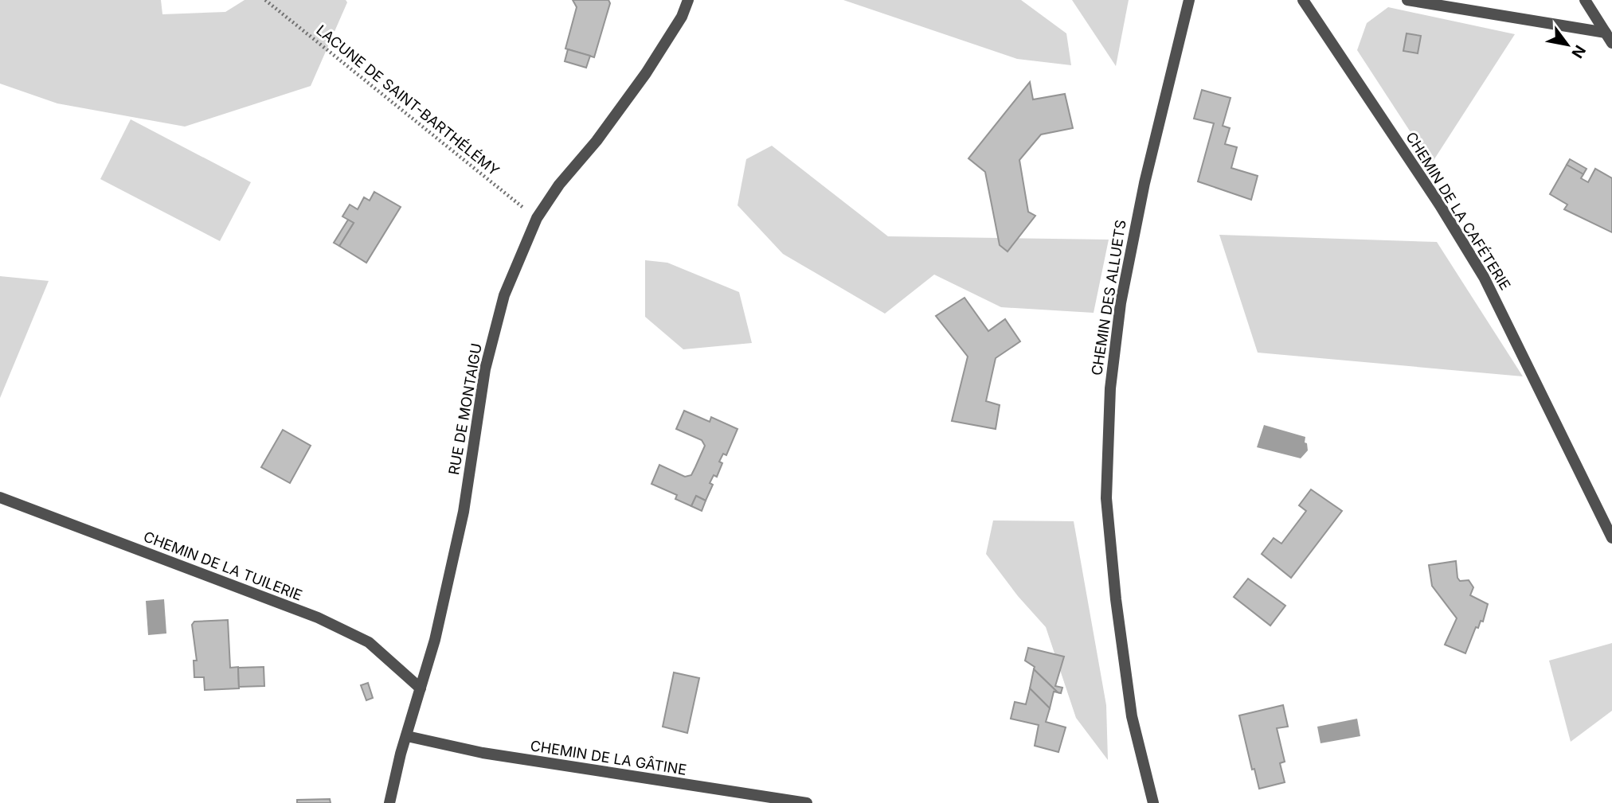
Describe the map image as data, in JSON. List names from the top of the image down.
{
  "streets": {
    "street": [
      "CHEMIN DE LA CAFÉTERIE",
      "CHEMIN DES ALLUETS",
      "RUE DE MONTAIGU",
      "CHEMIN DE LA TUILERIE",
      "CHEMIN DE LA GÂTINE"
    ],
    "path": ["LACUNE DE SAINT-BARTHÉLÉMY"]
  },
  "crossings": [
    ["LACUNE DE SAINT-BARTHÉLÉMY", "RUE DE MONTAIGU"],
    ["RUE DE MONTAIGU", "CHEMIN DE LA TUILERIE"],
    ["RUE DE MONTAIGU", "CHEMIN DE LA GÂTINE"]
  ],
  "north": "bottom right"
}
